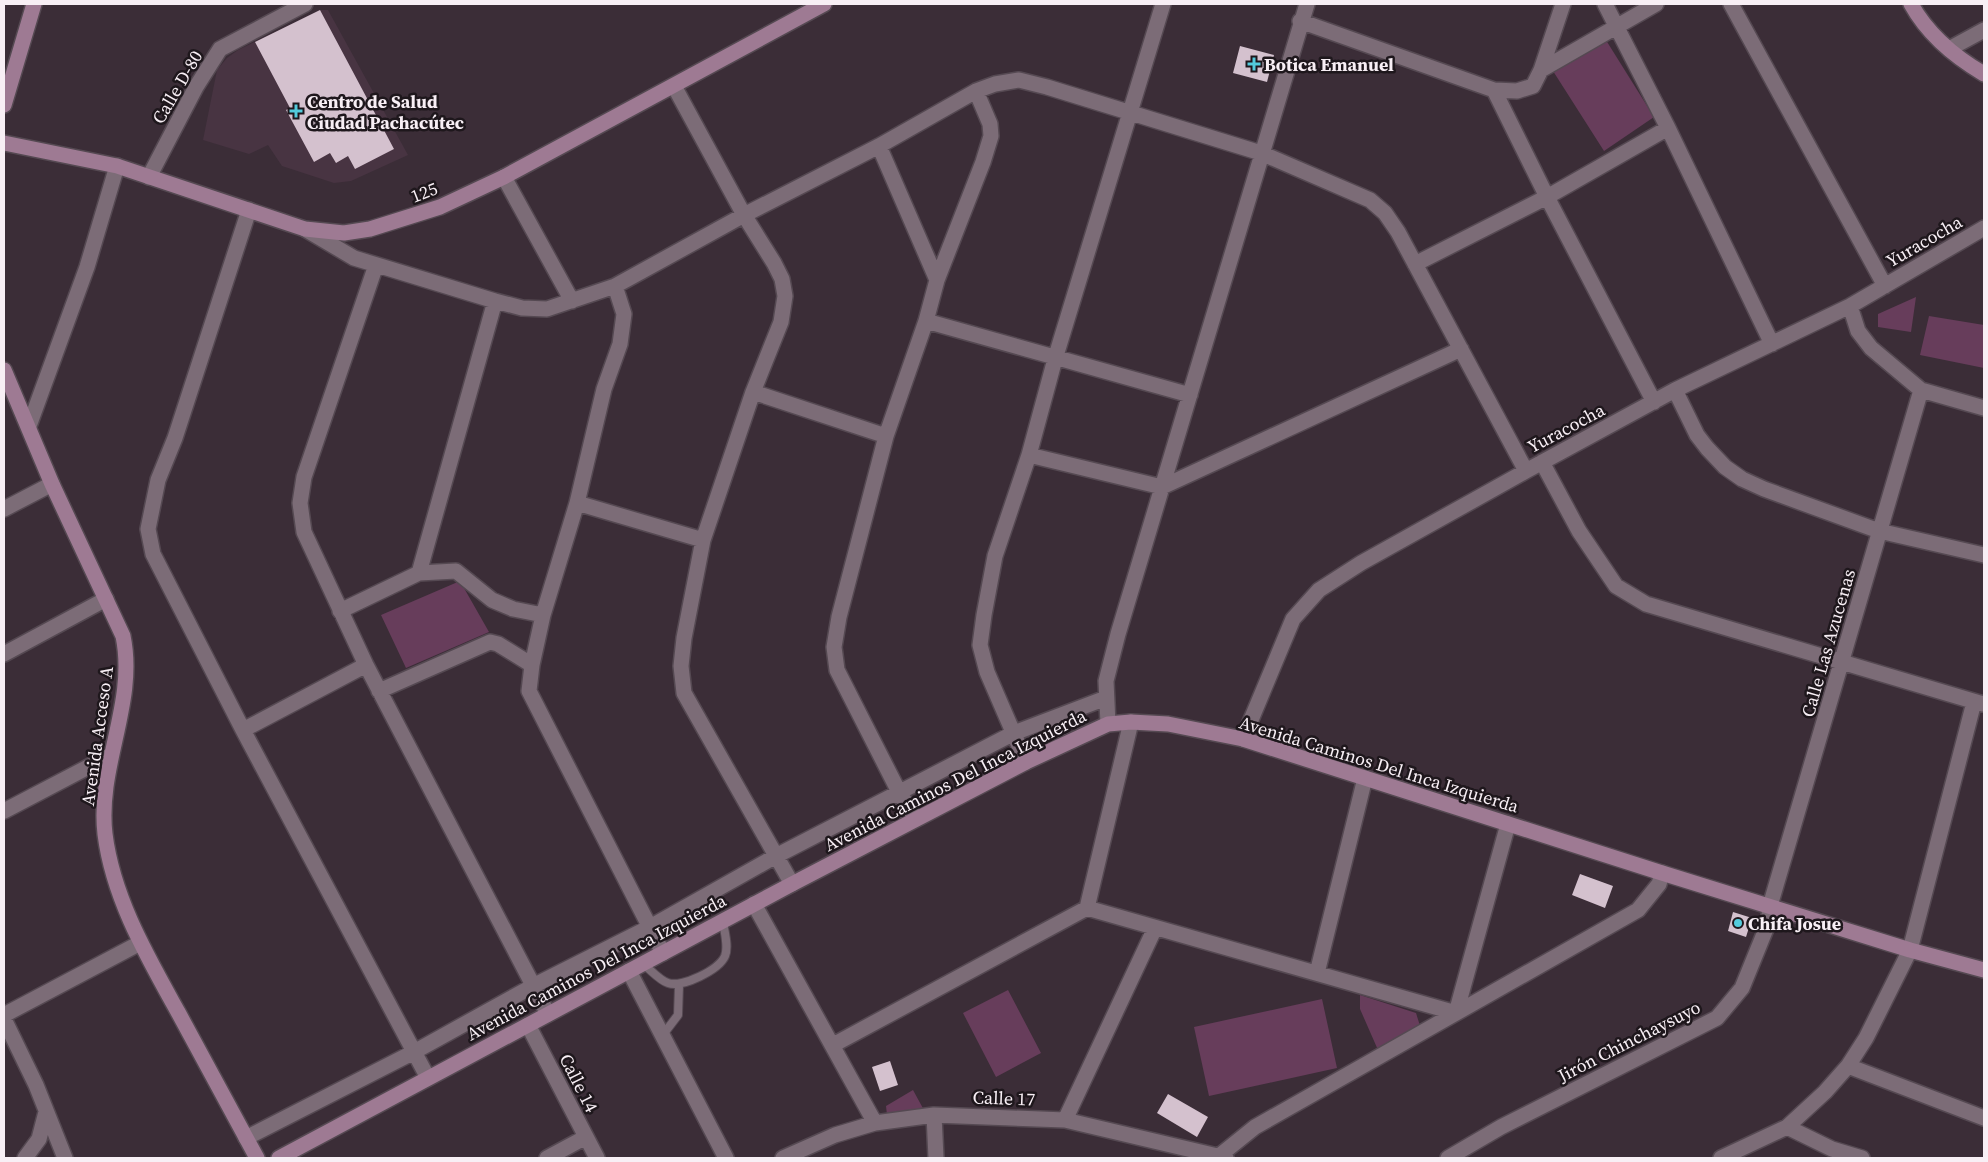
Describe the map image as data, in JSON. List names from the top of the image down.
{
  "streets": {
    "main road": ["125", "Avenida Acceso A", "Avenida Caminos Del Inca Izquierda"],
    "street": [
      "Calle D-80",
      "Yuracocha",
      "Calle Las Azucenas",
      "Jirón Chinchaysuyo",
      "Calle 14",
      "Calle 17"
    ]
  },
  "crossings": [
    ["Calle D-80", "125"],
    ["Yuracocha", "Avenida Caminos Del Inca Izquierda"],
    ["Calle Las Azucenas", "Avenida Caminos Del Inca Izquierda"],
    ["Calle Las Azucenas", "Jirón Chinchaysuyo"],
    ["Avenida Caminos Del Inca Izquierda", "Jirón Chinchaysuyo"],
    ["Avenida Caminos Del Inca Izquierda", "Calle 14"]
  ],
  "places": {
    "health": ["Botica Emanuel", "Centro de Salud Ciudad Pachacútec"],
    "other": ["Chifa Josue"]
  }
}
